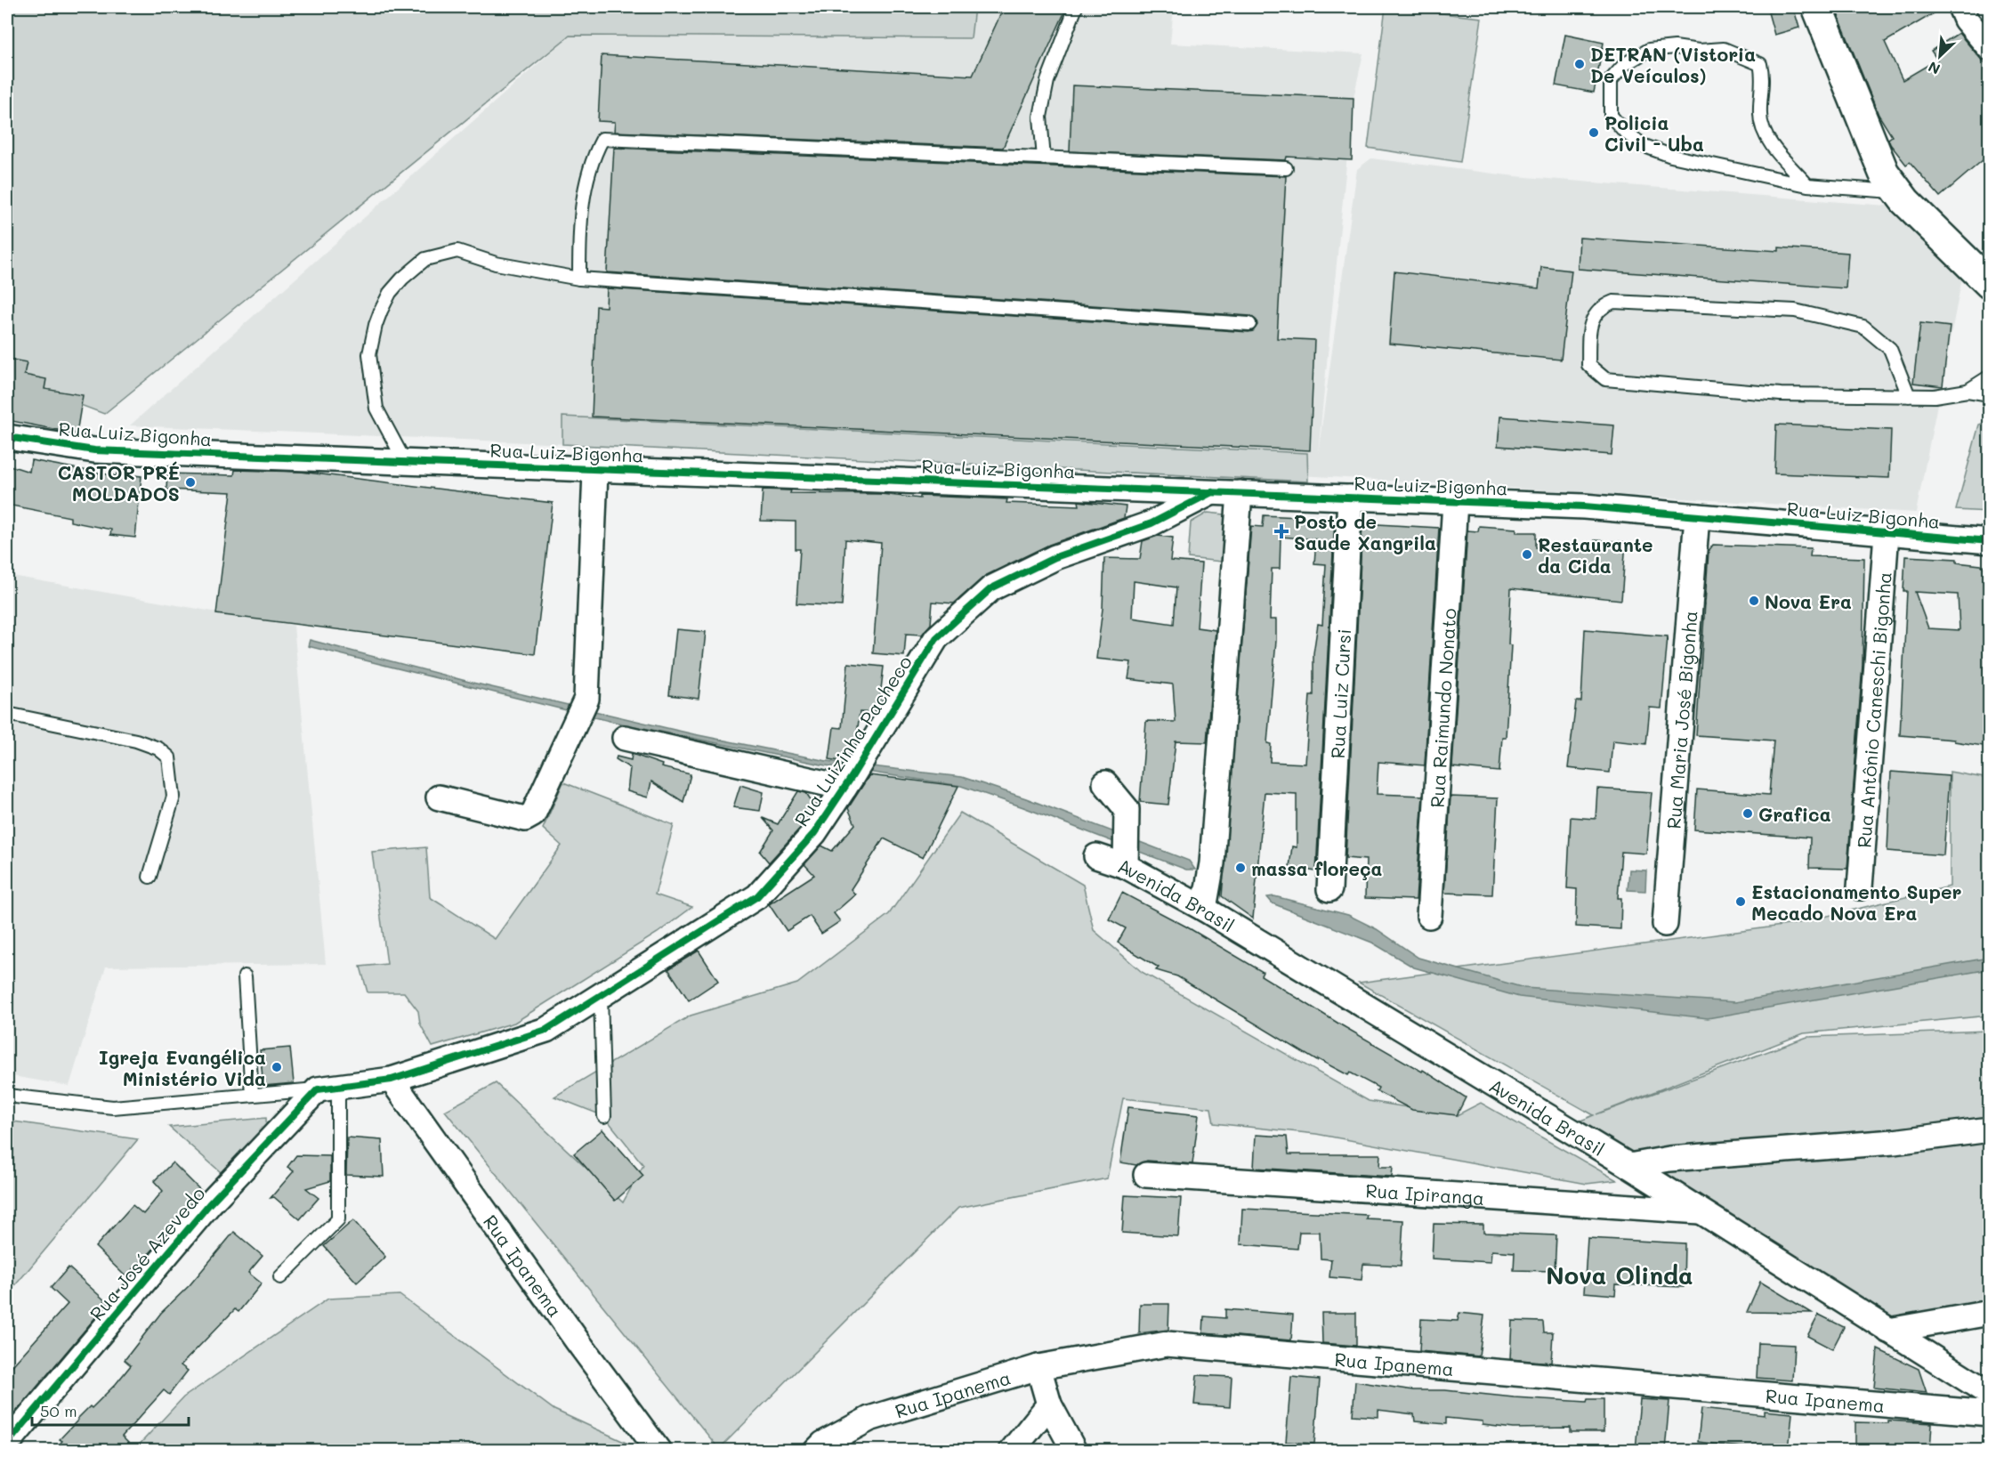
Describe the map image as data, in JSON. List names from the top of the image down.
{
  "streets": {
    "street": [
      "Rua Luiz Bigonha",
      "Rua Luiz Cursi",
      "Rua Raimundo Nonato",
      "Rua Antônio Caneschi Bigonha",
      "Rua Maria José Bigonha",
      "Rua Luizinha Pacheco",
      "Avenida Brasil",
      "Rua Ipiranga",
      "Rua José Azevedo",
      "Rua Ipanema"
    ]
  },
  "crossings": [
    ["Rua Luiz Bigonha", "Rua Luiz Cursi"],
    ["Rua Luiz Bigonha", "Rua Raimundo Nonato"],
    ["Rua Luiz Bigonha", "Rua Antônio Caneschi Bigonha"],
    ["Rua Luiz Bigonha", "Rua Maria José Bigonha"],
    ["Rua Luiz Bigonha", "Rua Luizinha Pacheco"],
    ["Rua Luizinha Pacheco", "Rua José Azevedo"],
    ["Rua Luizinha Pacheco", "Rua Ipanema"],
    ["Avenida Brasil", "Rua Ipiranga"]
  ],
  "districts": ["Nova Olinda"],
  "places": {
    "other": [
      "DETRAN (Vistoria De Veículos)",
      "Policia Civil - Uba",
      "CASTOR PRÉ MOLDADOS",
      "Restaurante da Cida",
      "Nova Era",
      "Grafica",
      "massa floreça",
      "Estacionamento Super Mecado Nova Era",
      "Igreja Evangélica Ministério Vida"
    ],
    "health": ["Posto de Saude Xangrila"]
  },
  "scale_bar": "50 m",
  "north": "bottom left"
}
